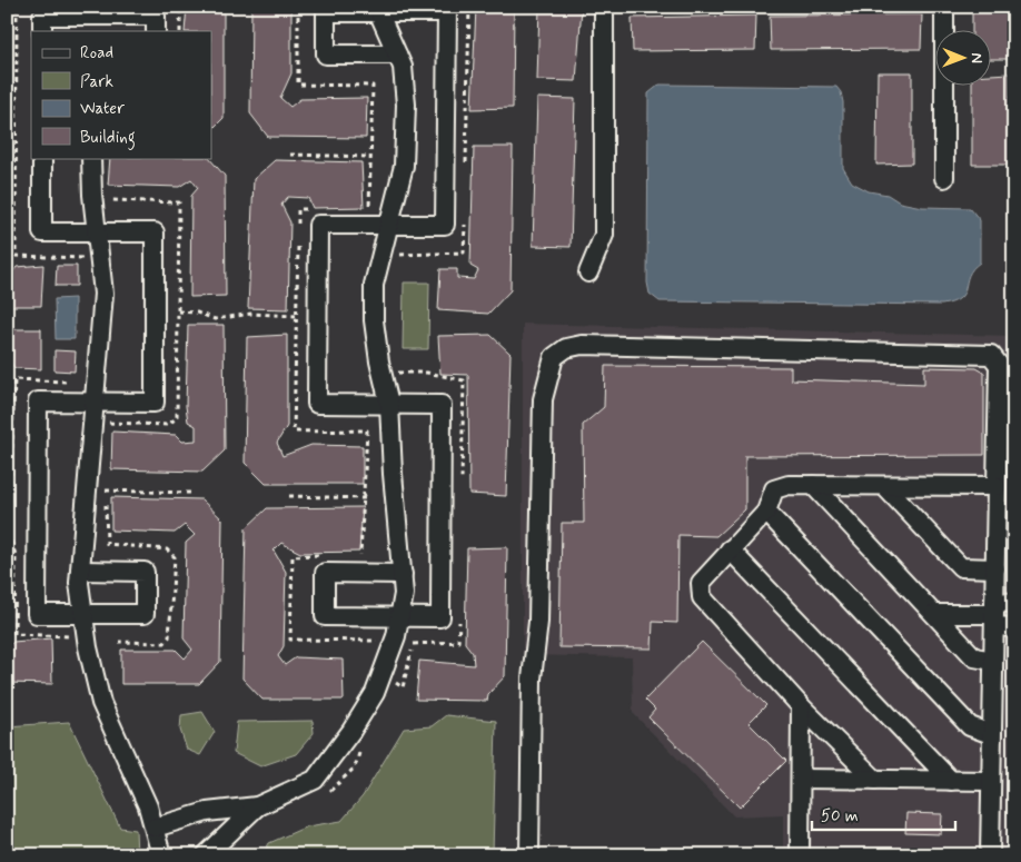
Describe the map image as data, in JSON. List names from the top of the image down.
{
  "legend": [
    "Road",
    "Park",
    "Water",
    "Building"
  ],
  "scale_bar": "50 m",
  "north": "right"
}
